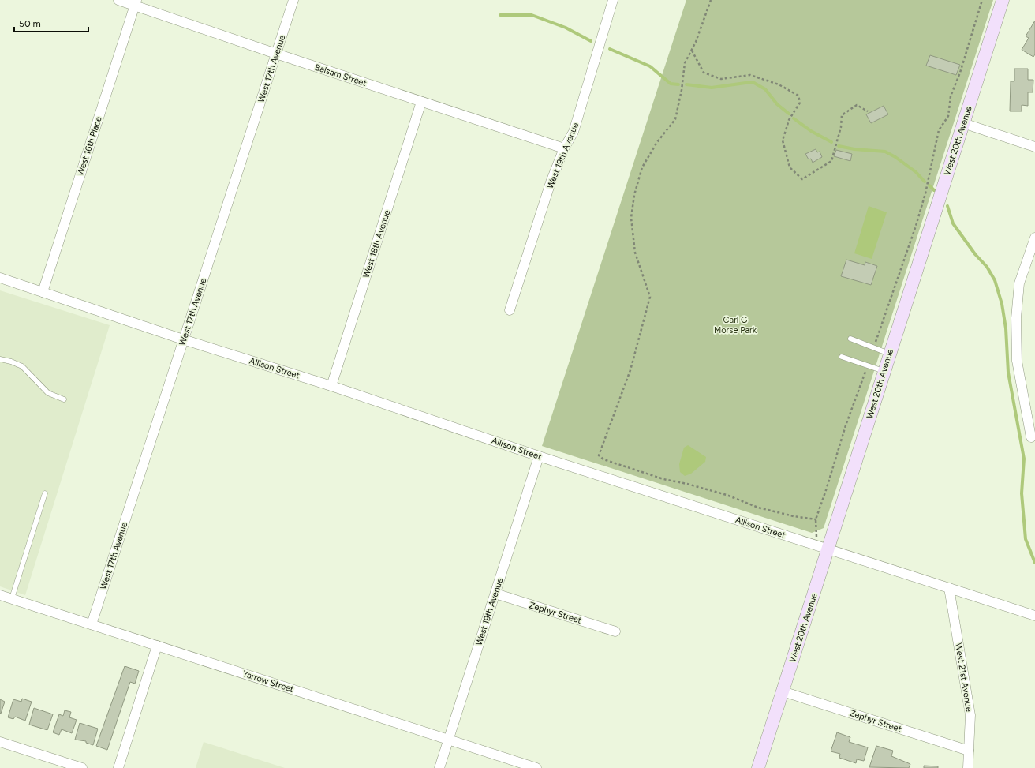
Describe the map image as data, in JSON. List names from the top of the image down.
{
  "streets": {
    "street": [
      "West 17th Avenue",
      "Balsam Street",
      "West 20th Avenue",
      "West 16th Place",
      "West 19th Avenue",
      "West 18th Avenue",
      "Allison Street",
      "Zephyr Street",
      "West 21st Avenue",
      "Yarrow Street"
    ]
  },
  "crossings": [
    ["West 17th Avenue", "Balsam Street"],
    ["West 17th Avenue", "Allison Street"],
    ["West 17th Avenue", "Yarrow Street"],
    ["Balsam Street", "West 16th Place"],
    ["Balsam Street", "West 19th Avenue"],
    ["Balsam Street", "West 18th Avenue"],
    ["West 20th Avenue", "Allison Street"],
    ["West 20th Avenue", "Zephyr Street"],
    ["West 16th Place", "Allison Street"],
    ["West 19th Avenue", "Allison Street"],
    ["West 19th Avenue", "Zephyr Street"],
    ["West 19th Avenue", "Yarrow Street"],
    ["West 18th Avenue", "Allison Street"],
    ["Allison Street", "West 21st Avenue"],
    ["Zephyr Street", "West 21st Avenue"]
  ],
  "parks": ["Carl G Morse Park"],
  "scale_bar": "50 m"
}
